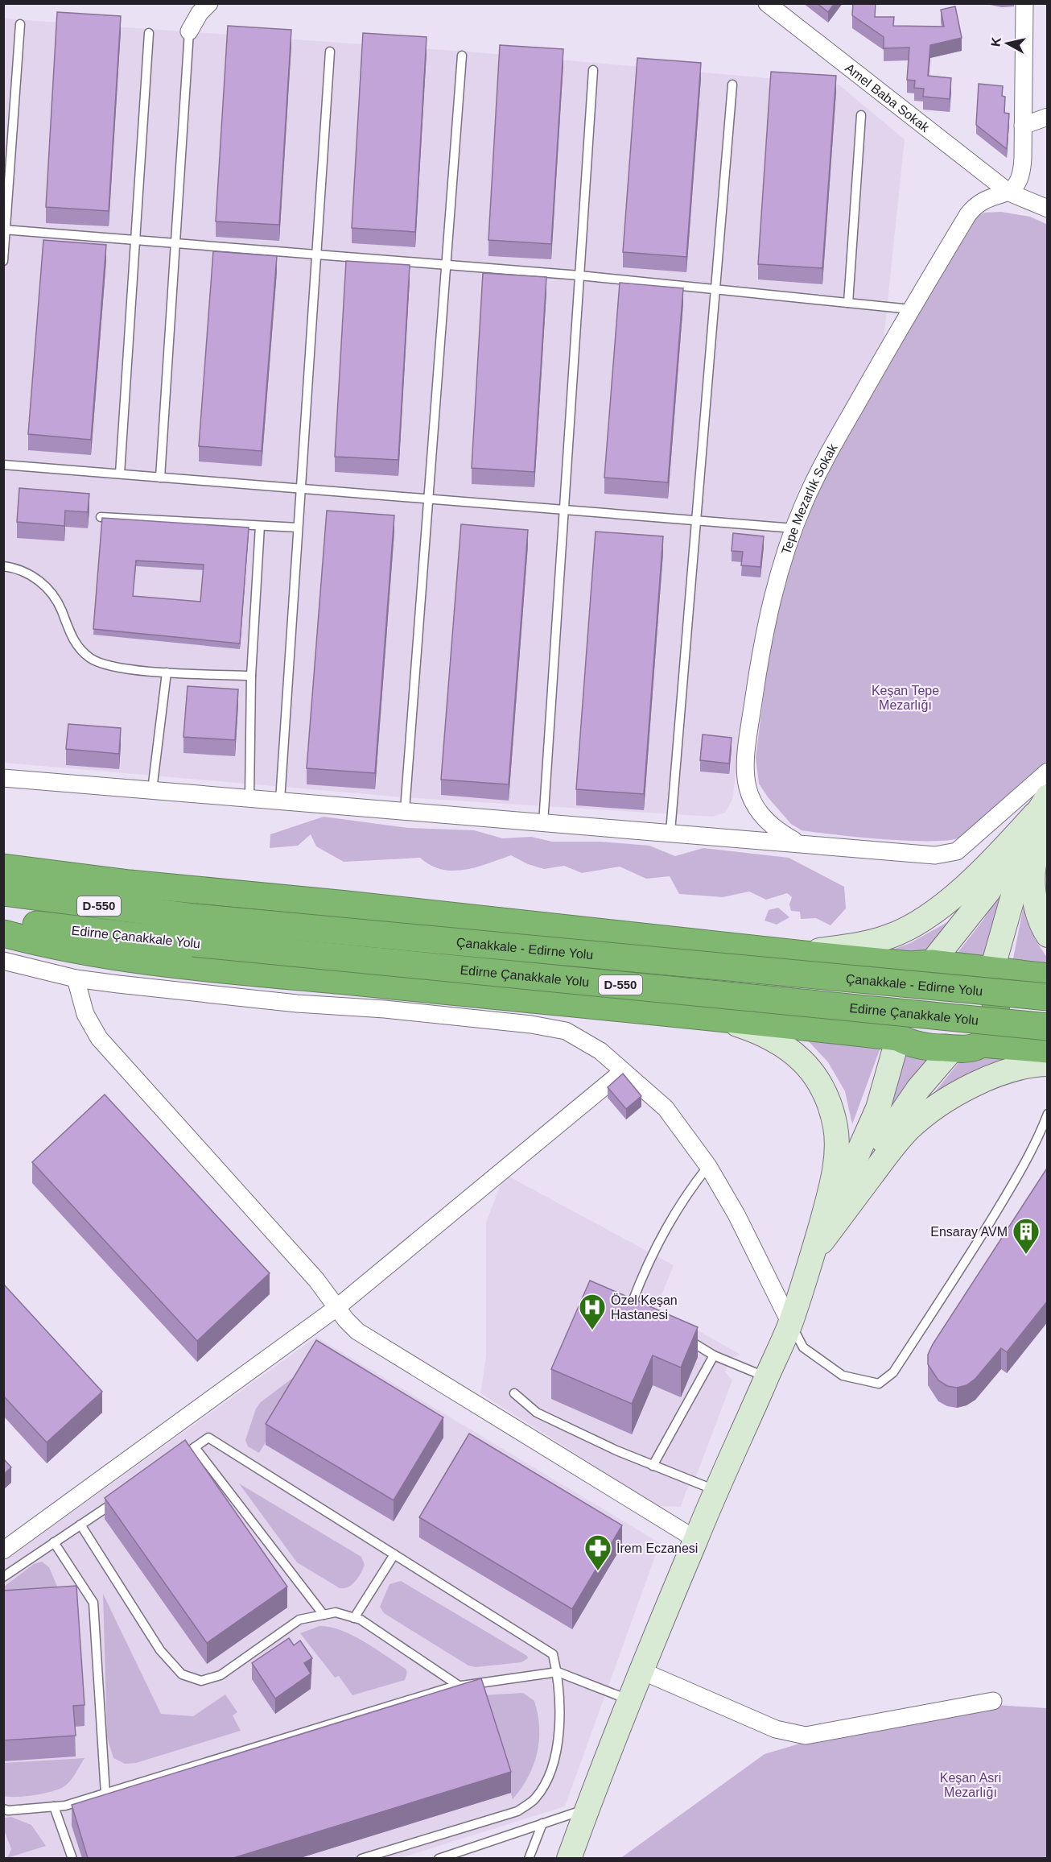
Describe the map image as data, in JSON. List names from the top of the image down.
{
  "streets": {
    "highway": ["D-550", "Edirne Çanakkale Yolu", "Çanakkale - Edirne Yolu"],
    "street": ["Amel Baba Sokak", "Tepe Mezarlık Sokak"]
  },
  "crossings": [
    ["Amel Baba Sokak", "Tepe Mezarlık Sokak"]
  ],
  "parks": ["Keşan Tepe Mezarlığı", "Keşan Asri Mezarlığı"],
  "places": {
    "building": ["Ensaray AVM"],
    "hospital": ["Özel Keşan Hastanesi"],
    "pharmacy": ["İrem Eczanesi"]
  },
  "north": "left"
}
